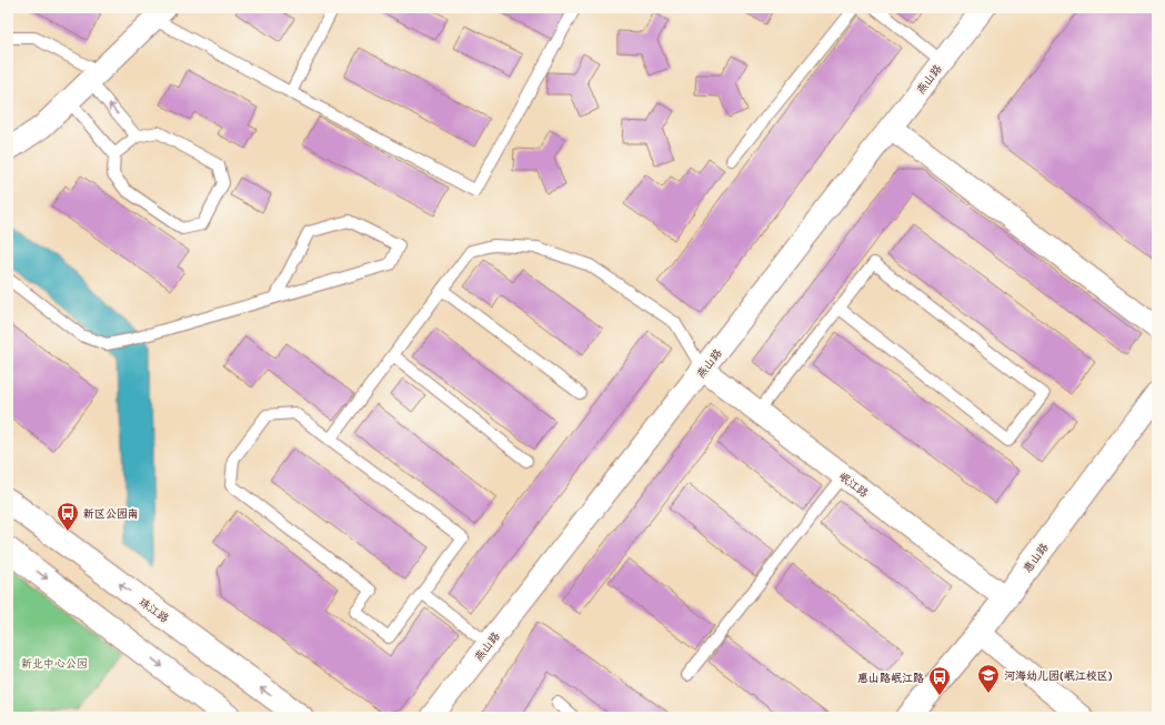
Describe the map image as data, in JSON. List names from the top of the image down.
{
  "streets": {
    "street": [
      "燕山路",
      "岷江路",
      "惠山路",
      "珠江路"
    ]
  },
  "crossings": [
    ["燕山路", "岷江路"],
    ["岷江路", "惠山路"]
  ],
  "parks": ["新北中心公园"],
  "places": {
    "bus stop": ["新区公园南", "惠山路岷江路"],
    "school or university": ["河海幼儿园(岷江校区)"]
  }
}
